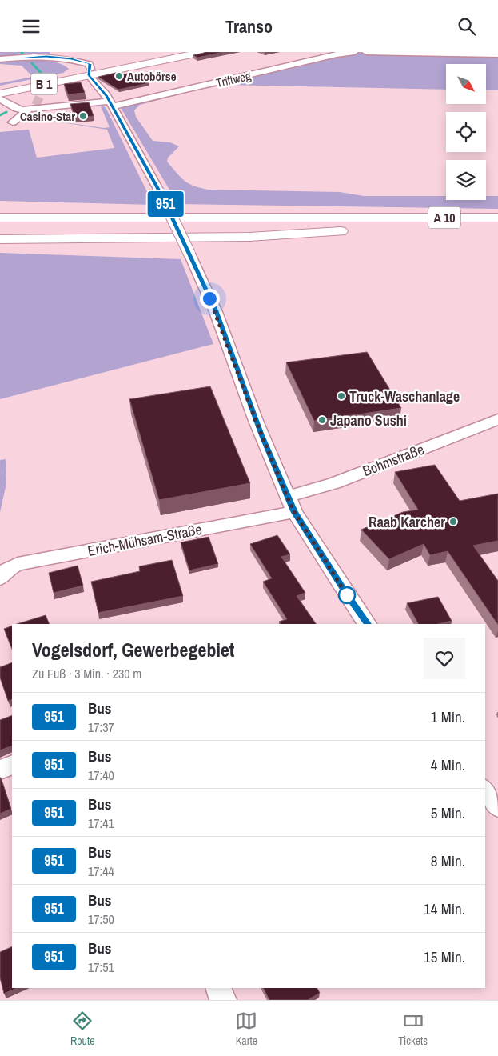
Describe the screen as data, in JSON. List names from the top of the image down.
{
  "streets": {
    "main road": ["B 1", "A 10"],
    "street": ["Triftweg", "Bohmstraße", "Erich-Mühsam-Straße"]
  },
  "crossings": [
    ["Triftweg", "B 1"],
    ["Bohmstraße", "Erich-Mühsam-Straße"]
  ],
  "places": [
    "Autobörse",
    "Casino-Star",
    "Truck-Waschanlage",
    "Japano Sushi",
    "Raab Karcher"
  ],
  "lines": ["bus line 951"],
  "north": "bottom right",
  "page": {
    "header": "Transo",
    "on_map": "951",
    "heading": ["Vogelsdorf, Gewerbegebiet", "Zu Fuß · 3 Min. · 230 m"],
    "list": [
      {
        "mark": "951",
        "name": "Bus",
        "note": "17:37",
        "value": "1 Min."
      },
      {
        "mark": "951",
        "name": "Bus",
        "note": "17:40",
        "value": "4 Min."
      },
      {
        "mark": "951",
        "name": "Bus",
        "note": "17:41",
        "value": "5 Min."
      },
      {
        "mark": "951",
        "name": "Bus",
        "note": "17:44",
        "value": "8 Min."
      },
      {
        "mark": "951",
        "name": "Bus",
        "note": "17:50",
        "value": "14 Min."
      },
      {
        "mark": "951",
        "name": "Bus",
        "note": "17:51",
        "value": "15 Min."
      }
    ],
    "tabs": ["Route", "Karte", "Tickets"]
  }
}
